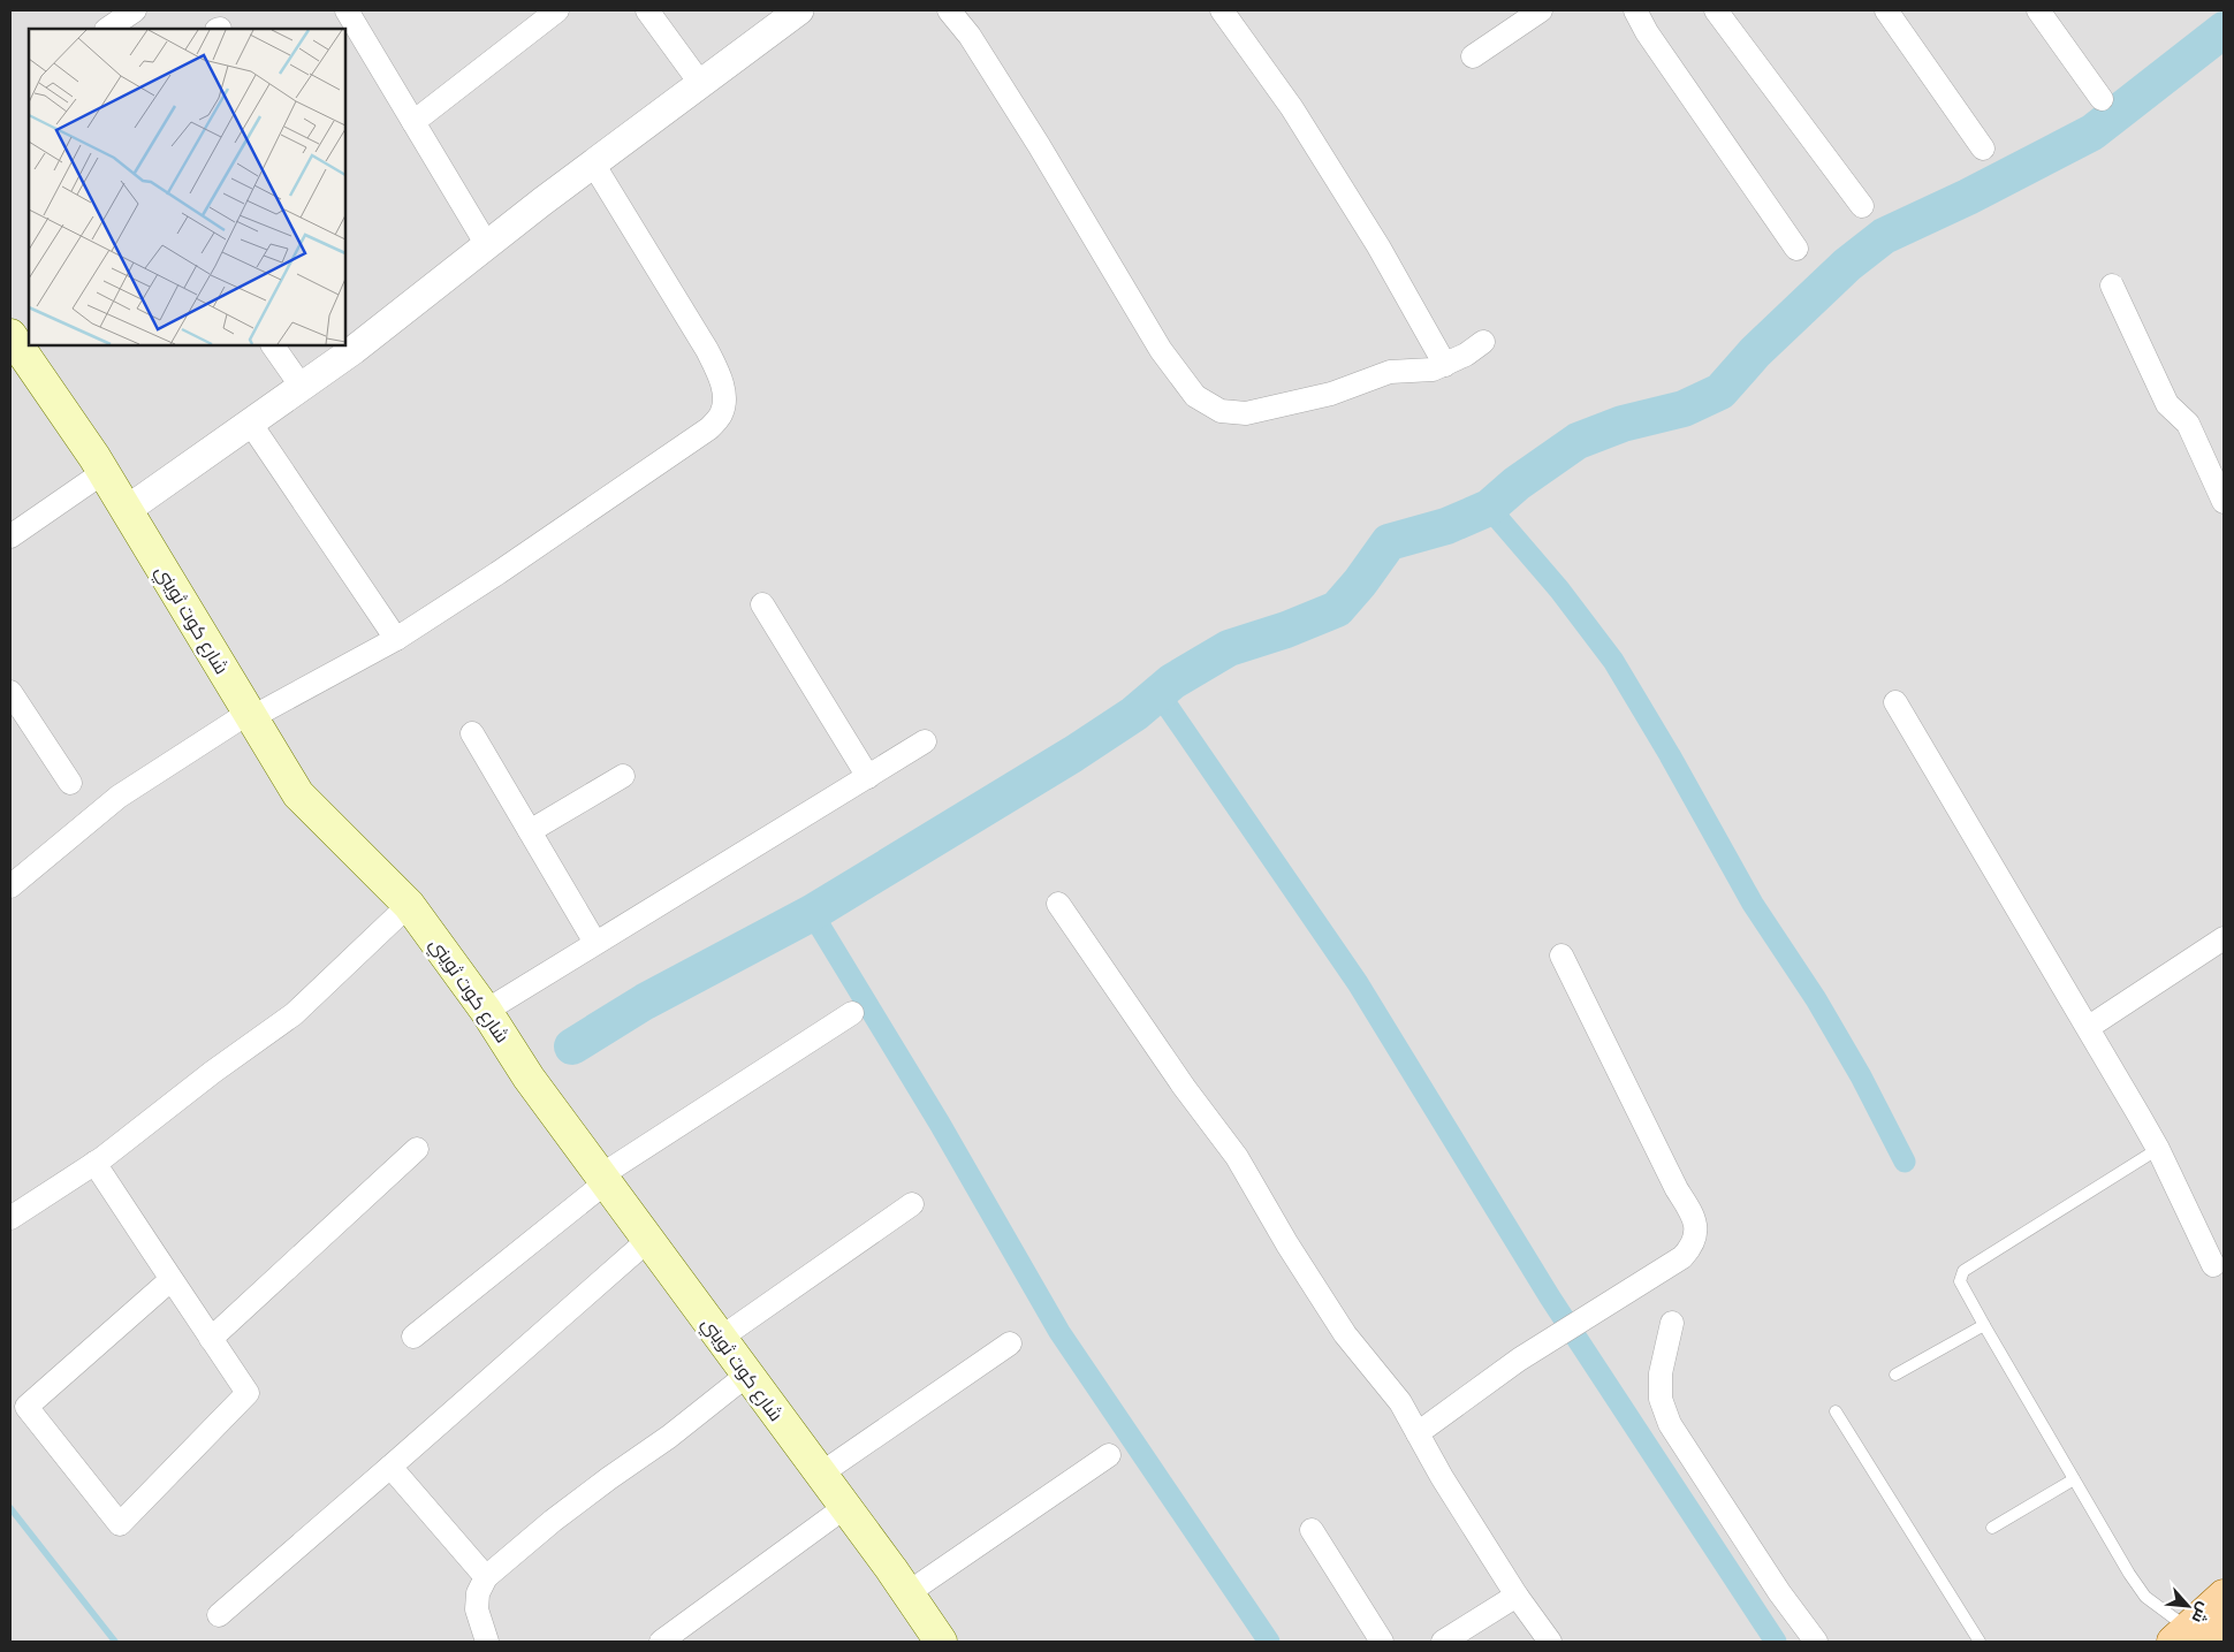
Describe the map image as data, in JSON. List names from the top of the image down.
{
  "streets": {
    "main road": ["شارع كوت ثويني"]
  },
  "north": "bottom right"
}
